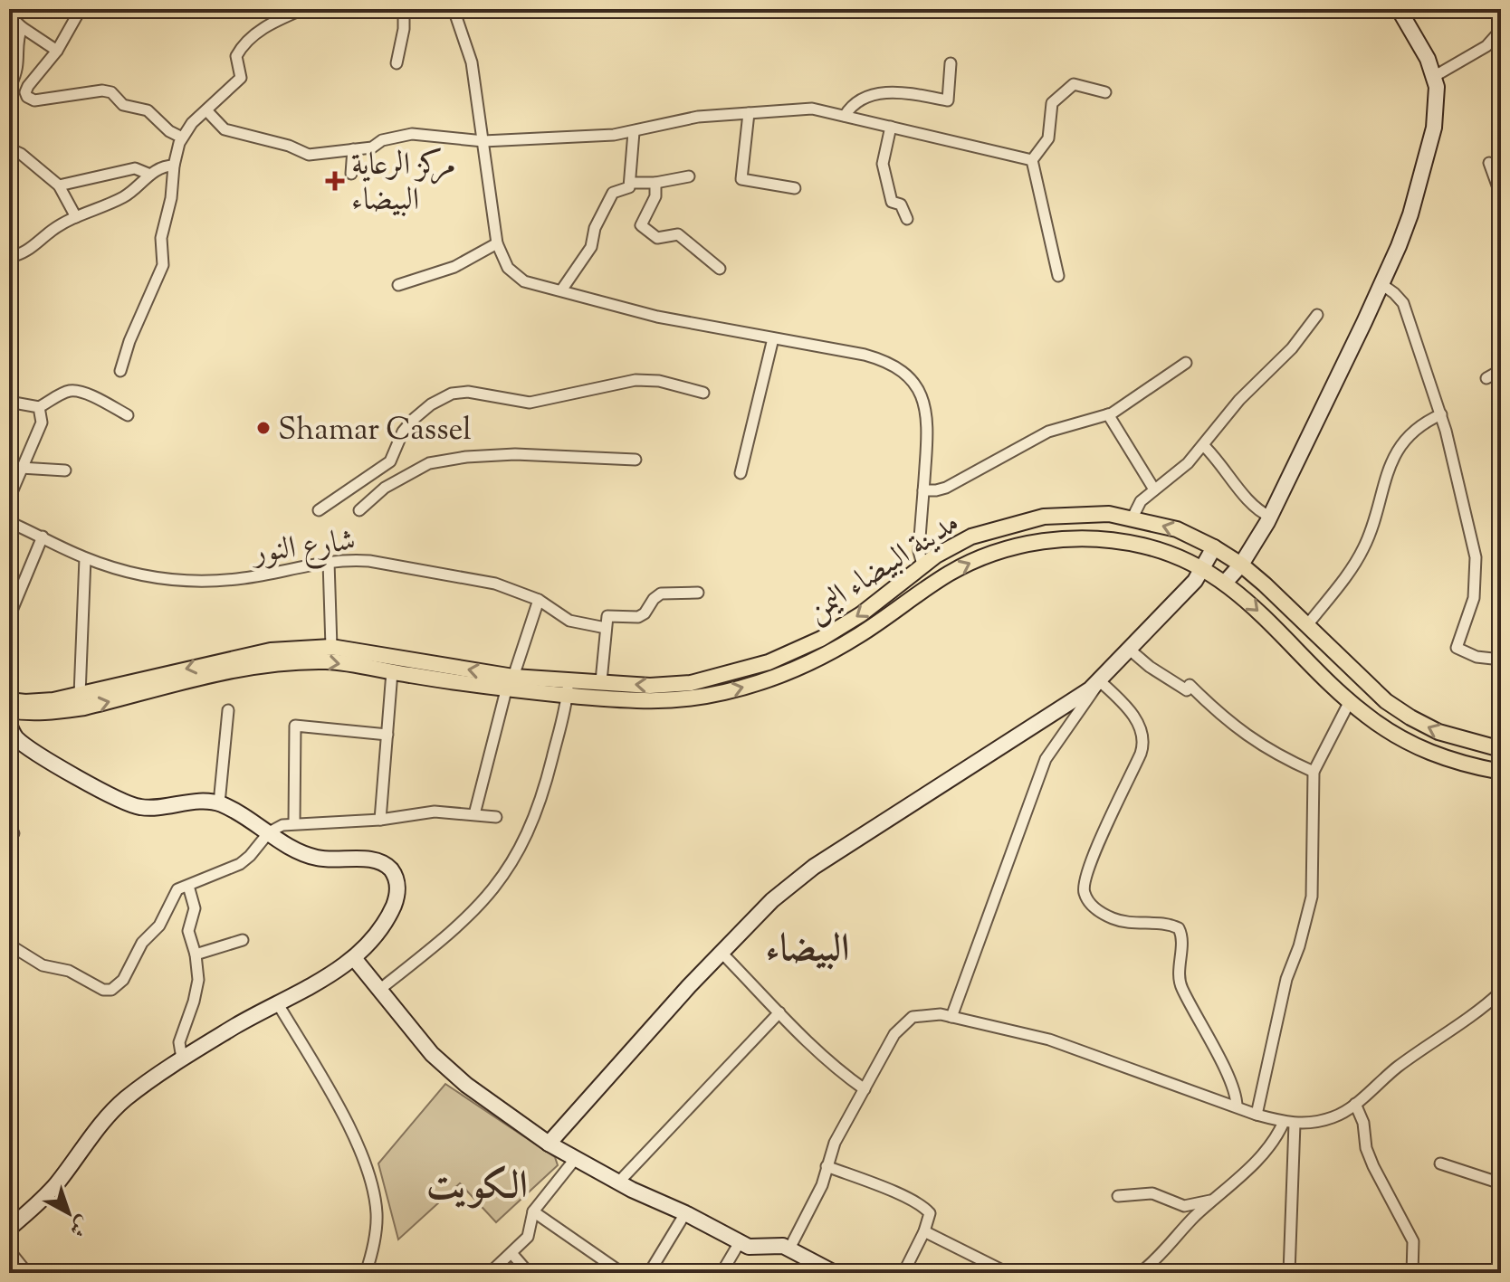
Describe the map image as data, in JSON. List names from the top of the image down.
{
  "streets": {
    "main road": ["مدينة البيضاء اليمن"],
    "street": ["شارع النور"]
  },
  "districts": ["البيضاء", "الكويت"],
  "places": {
    "health": ["مركز الرعاية البيضاء"],
    "other": ["Shamar Cassel"]
  },
  "north": "bottom right"
}
